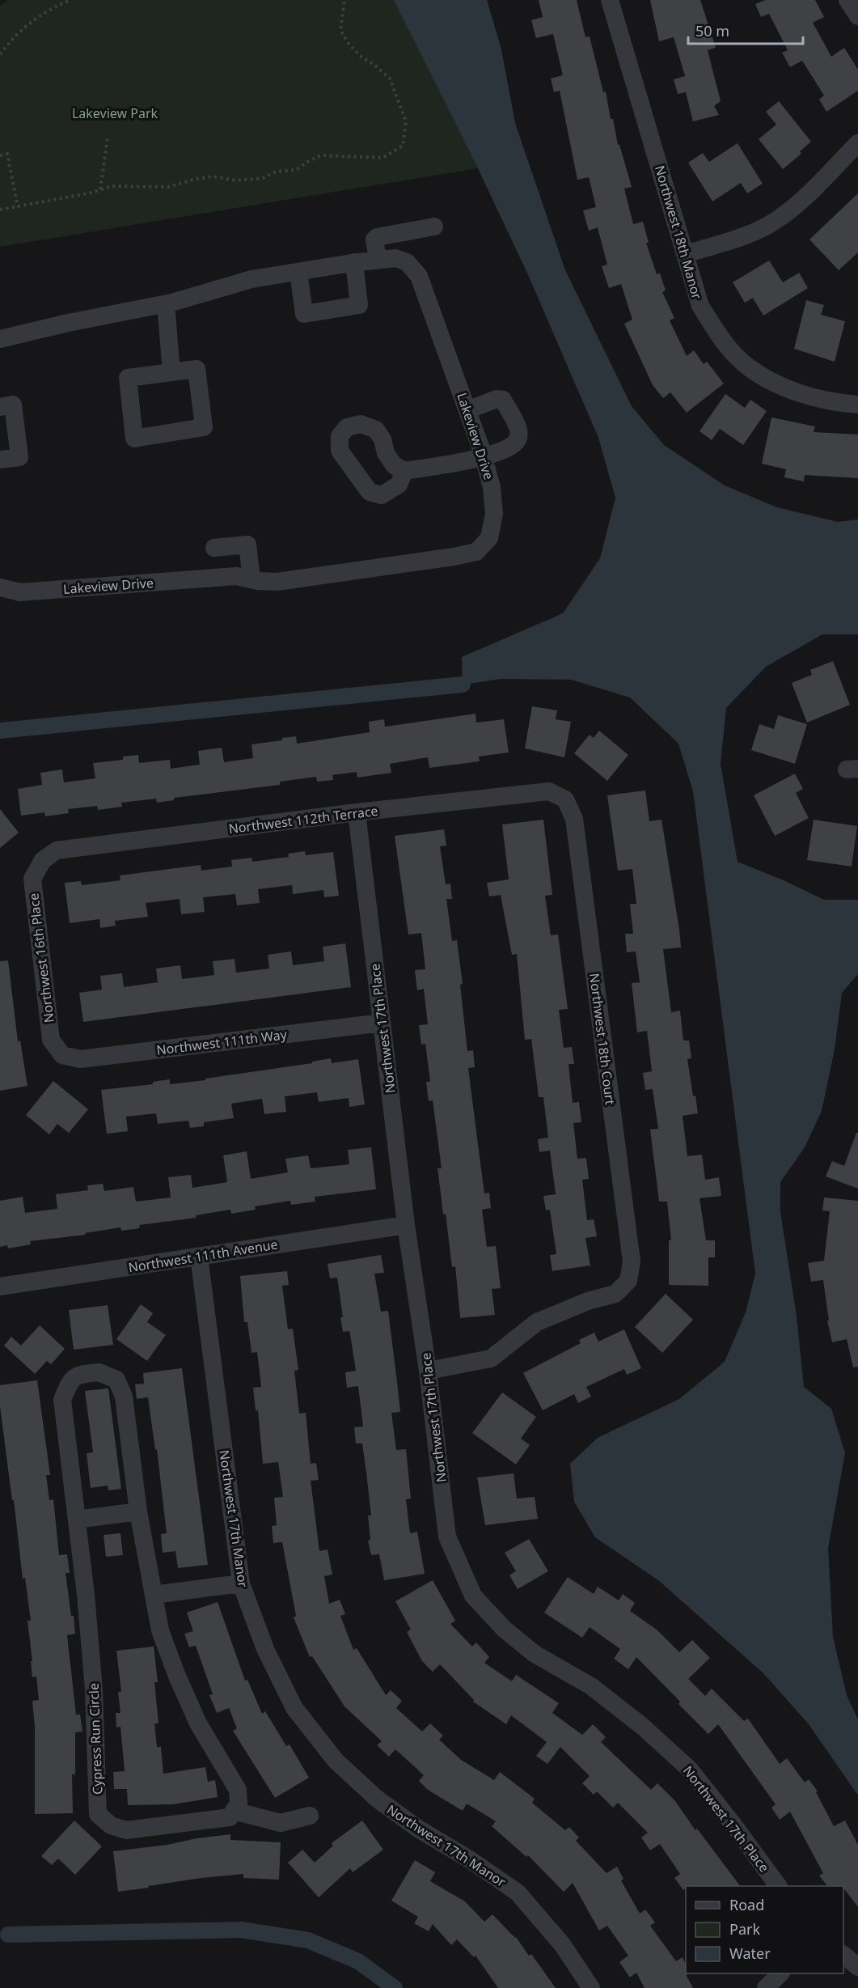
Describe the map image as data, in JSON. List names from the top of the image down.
{
  "streets": {
    "street": [
      "Northwest 18th Manor",
      "Lakeview Drive",
      "Northwest 112th Terrace",
      "Northwest 16th Place",
      "Northwest 17th Place",
      "Northwest 18th Court",
      "Northwest 111th Way",
      "Northwest 111th Avenue",
      "Northwest 17th Manor",
      "Cypress Run Circle"
    ]
  },
  "crossings": [
    ["Northwest 112th Terrace", "Northwest 16th Place"],
    ["Northwest 112th Terrace", "Northwest 17th Place"],
    ["Northwest 112th Terrace", "Northwest 18th Court"],
    ["Northwest 16th Place", "Northwest 111th Way"],
    ["Northwest 17th Place", "Northwest 18th Court"],
    ["Northwest 17th Place", "Northwest 111th Way"],
    ["Northwest 17th Place", "Northwest 111th Avenue"],
    ["Northwest 111th Avenue", "Northwest 17th Manor"]
  ],
  "parks": ["Lakeview Park"],
  "legend": ["Road", "Park", "Water"],
  "scale_bar": "50 m"
}
